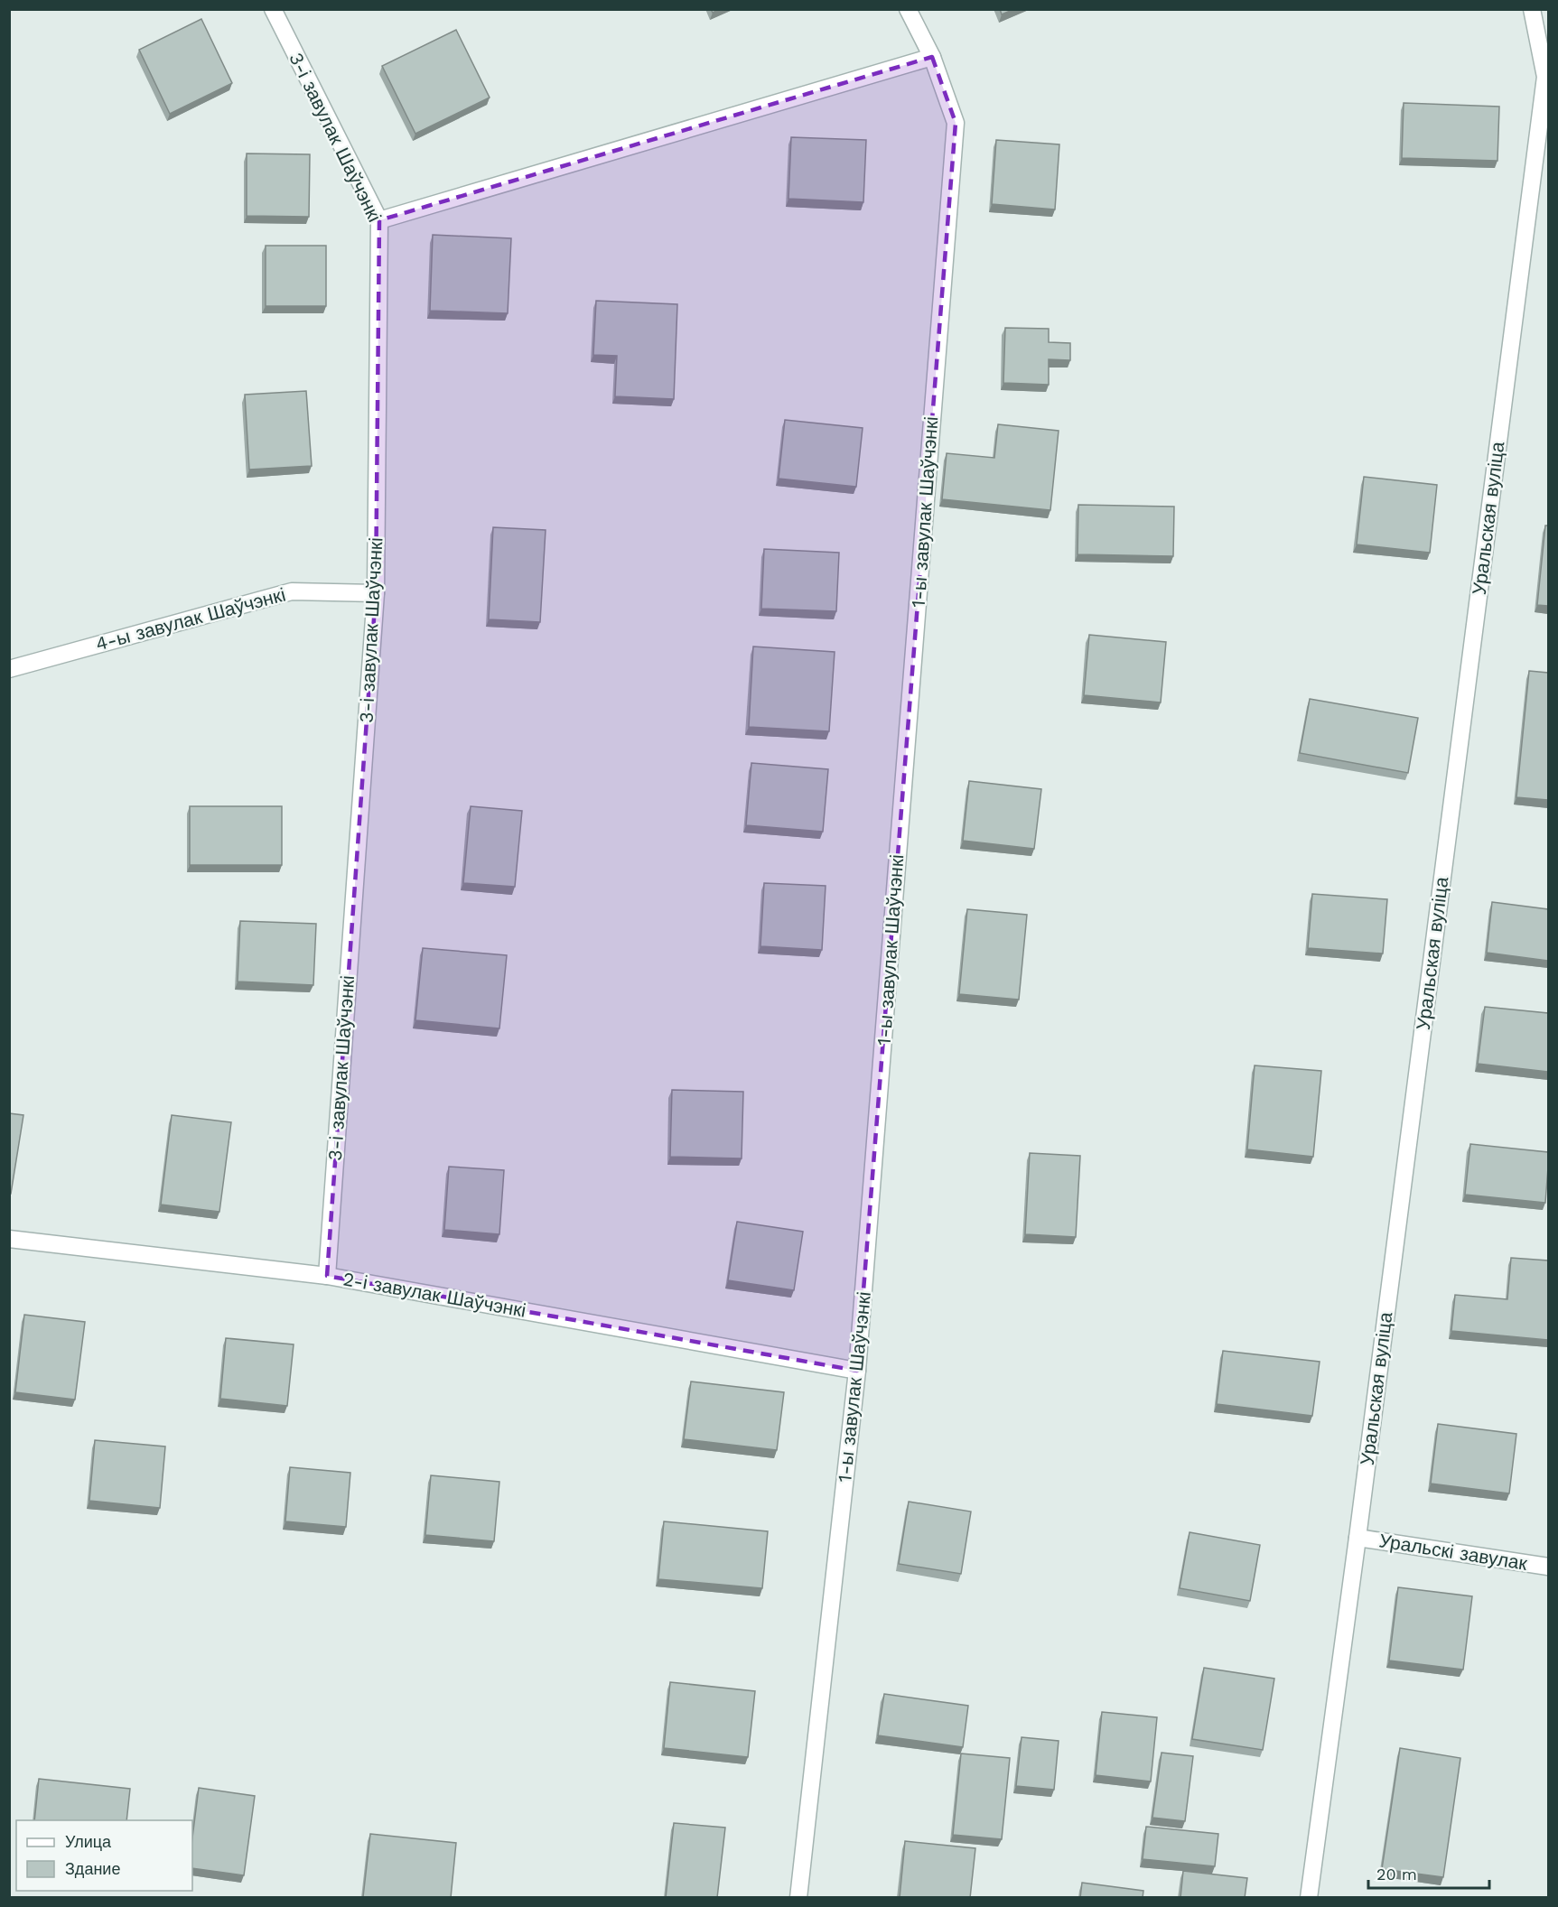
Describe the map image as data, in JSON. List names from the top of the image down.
{
  "streets": {
    "street": [
      "3-і завулак Шаўчэнкі",
      "1-ы завулак Шаўчэнкі",
      "Уральская вуліца",
      "4-ы завулак Шаўчэнкі",
      "2-і завулак Шаўчэнкі",
      "Уральскі завулак"
    ]
  },
  "crossings": [
    ["3-і завулак Шаўчэнкі", "4-ы завулак Шаўчэнкі"],
    ["3-і завулак Шаўчэнкі", "2-і завулак Шаўчэнкі"],
    ["1-ы завулак Шаўчэнкі", "2-і завулак Шаўчэнкі"],
    ["Уральская вуліца", "Уральскі завулак"]
  ],
  "legend": ["Улица", "Здание"],
  "scale_bar": "20 m"
}
